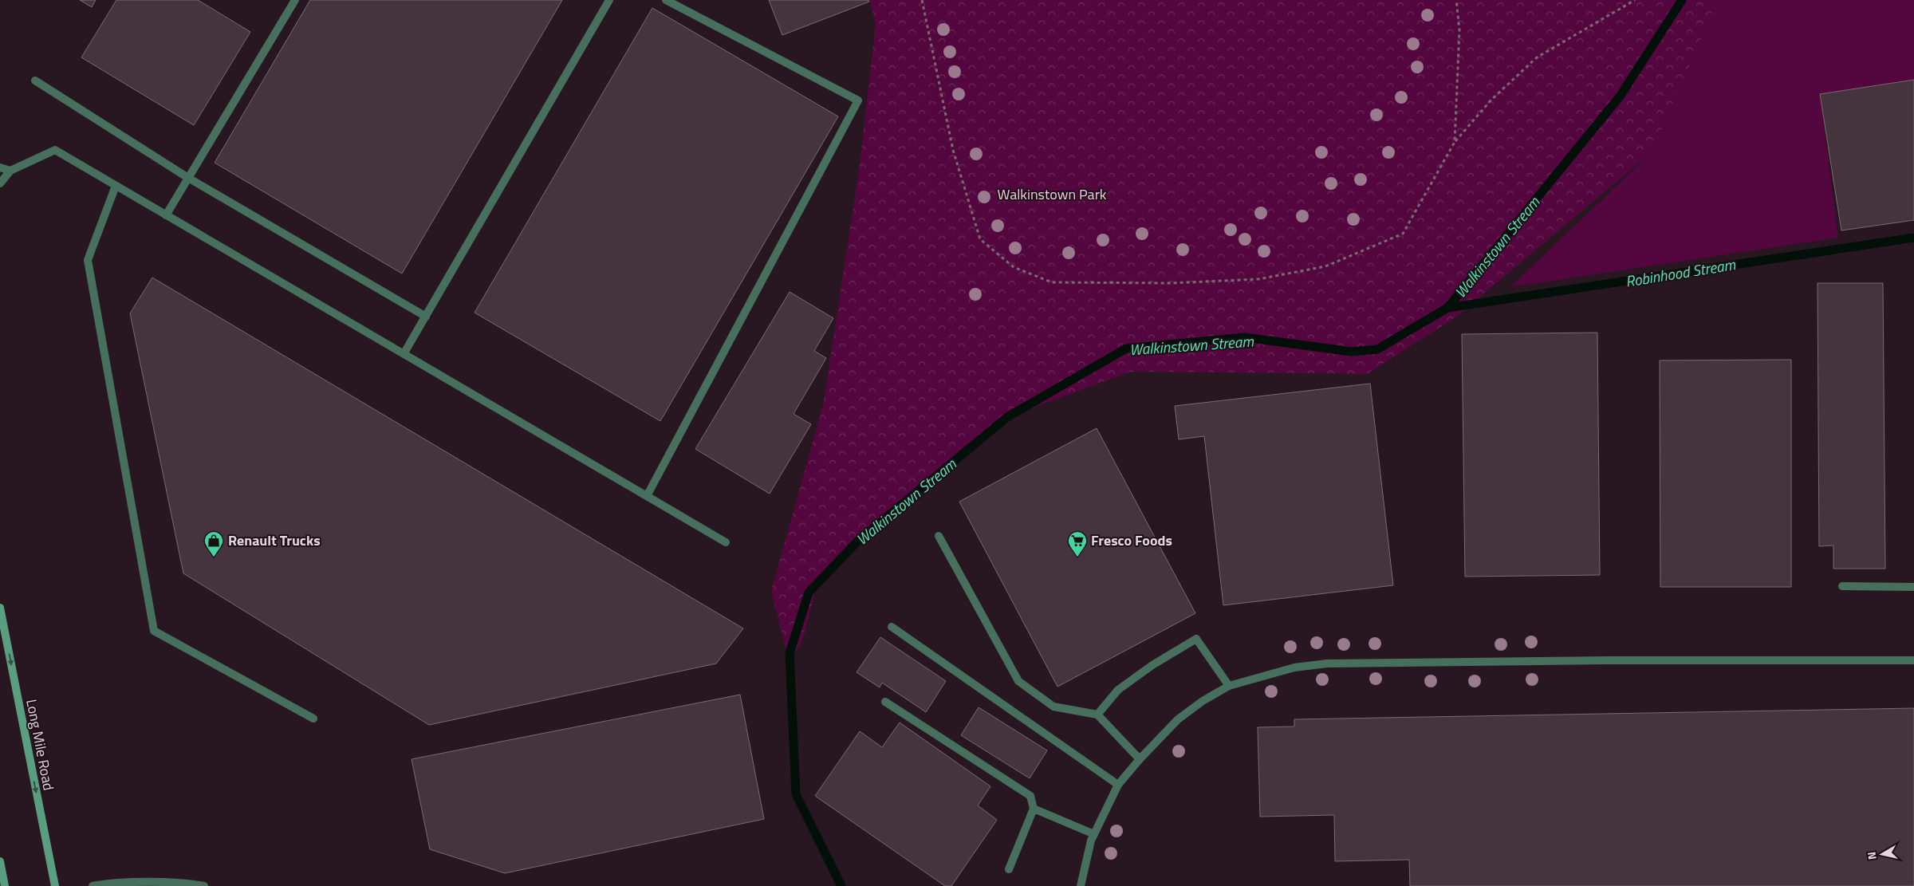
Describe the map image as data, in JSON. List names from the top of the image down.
{
  "streets": {
    "main road": ["Long Mile Road"]
  },
  "one_way": ["Long Mile Road"],
  "water": ["Walkinstown Stream", "Robinhood Stream"],
  "parks": ["Walkinstown Park"],
  "places": {
    "shop": ["Renault Trucks"],
    "supermarket": ["Fresco Foods"]
  },
  "north": "left"
}
